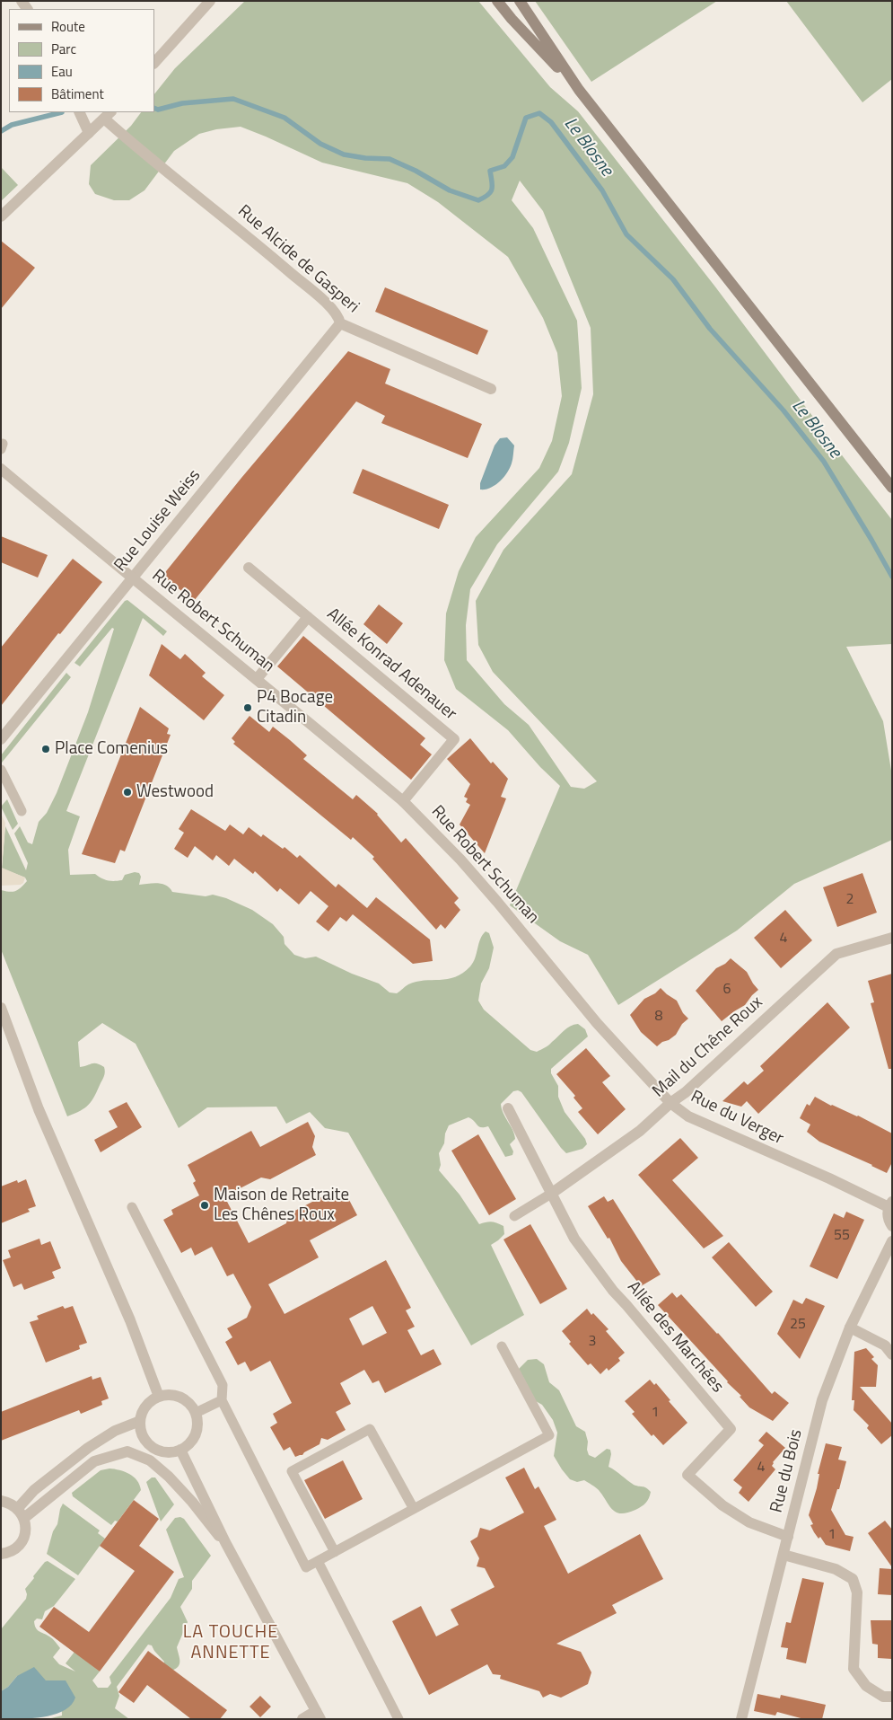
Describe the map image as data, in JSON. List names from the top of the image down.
{
  "streets": {
    "street": [
      "Rue Alcide de Gasperi",
      "Rue Louise Weiss",
      "Rue Robert Schuman",
      "Allée Konrad Adenauer",
      "Mail du Chêne Roux",
      "Rue du Verger",
      "Allée des Marchées",
      "Rue du Bois"
    ]
  },
  "crossings": [
    ["Rue Alcide de Gasperi", "Rue Louise Weiss"],
    ["Rue Louise Weiss", "Rue Robert Schuman"],
    ["Rue Robert Schuman", "Allée Konrad Adenauer"],
    ["Rue Robert Schuman", "Rue du Verger"],
    ["Mail du Chêne Roux", "Rue du Verger"],
    ["Mail du Chêne Roux", "Allée des Marchées"],
    ["Allée des Marchées", "Rue du Bois"]
  ],
  "districts": ["LA TOUCHE ANNETTE"],
  "water": ["Le Blosne"],
  "places": [
    "P4 Bocage Citadin",
    "Place Comenius",
    "Westwood",
    "Maison de Retraite Les Chênes Roux"
  ],
  "house_numbers": [
    "2",
    "4",
    "6",
    "8",
    "55",
    "25",
    "3",
    "1",
    "4",
    "1"
  ],
  "legend": [
    "Route",
    "Parc",
    "Eau",
    "Bâtiment"
  ]
}
